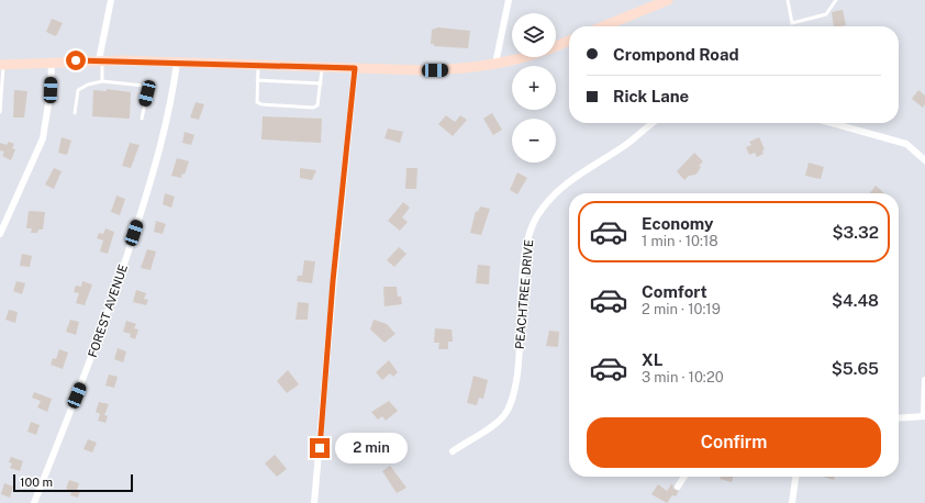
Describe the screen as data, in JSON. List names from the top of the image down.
{
  "streets": {
    "street": ["PEACHTREE DRIVE", "FOREST AVENUE"]
  },
  "scale_bar": "100 m",
  "page": {
    "map_buttons": ["+", "−"],
    "banner": ["Crompond Road", "Rick Lane"],
    "list": [
      {
        "name": "Economy",
        "note": "1 min · 10:18",
        "value": "$3.32"
      },
      {
        "name": "Comfort",
        "note": "2 min · 10:19",
        "value": "$4.48"
      },
      {
        "name": "XL",
        "note": "3 min · 10:20",
        "value": "$5.65"
      }
    ],
    "buttons": "Confirm",
    "bubble": "2 min",
    "scale": "100 m"
  }
}
